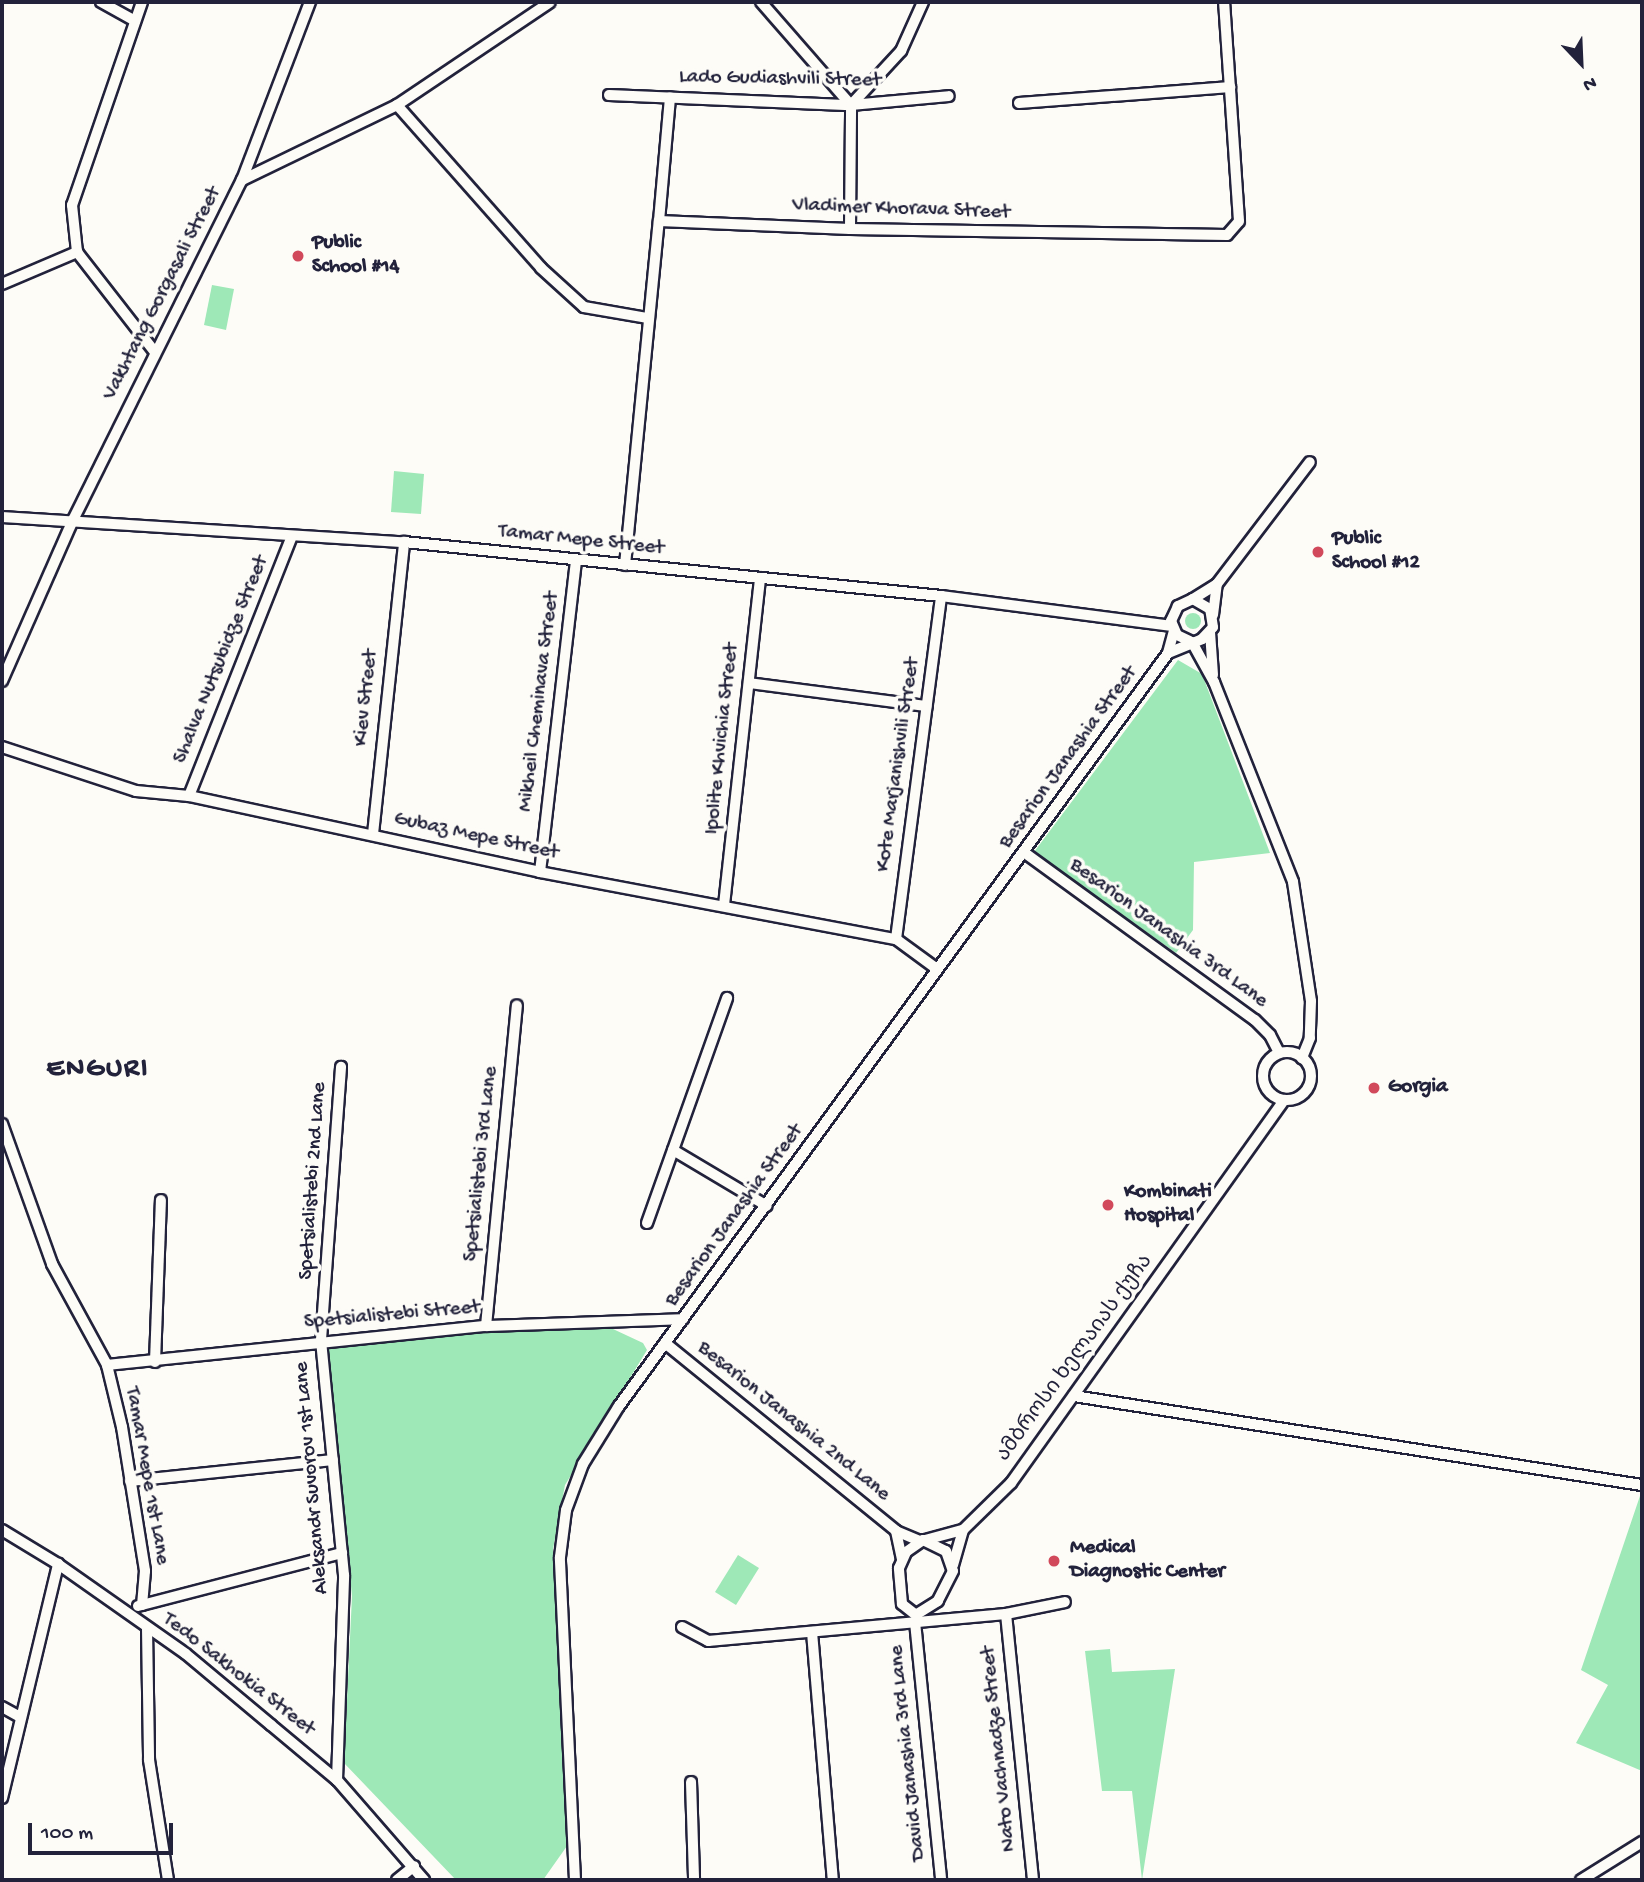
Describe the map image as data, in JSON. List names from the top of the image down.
{
  "streets": {
    "street": [
      "Lado Gudiashvili Street",
      "Vladimer Khorava Street",
      "Vakhtang Gorgasali Street",
      "Tamar Mepe Street",
      "Shalva Nutsubidze Street",
      "Kiev Street",
      "Mikheil Cheminava Street",
      "Ipolite Khvichia Street",
      "Besarion Janashia Street",
      "Kote Marjanishvili Street",
      "Gubaz Mepe Street",
      "Besarion Janashia 3rd Lane",
      "Spetsialistebi 3rd Lane",
      "Spetsialistebi 2nd Lane",
      "Spetsialistebi Street",
      "ამბროსი ხელაიას ქუჩა",
      "Besarion Janashia 2nd Lane",
      "Tamar Mepe 1st Lane",
      "Aleksandr Suvorov 1st Lane",
      "Tedo Sakhokia Street",
      "Nato Vachnadze Street",
      "David Janashia 3rd Lane"
    ]
  },
  "crossings": [
    ["Vakhtang Gorgasali Street", "Tamar Mepe Street"],
    ["Tamar Mepe Street", "Shalva Nutsubidze Street"],
    ["Tamar Mepe Street", "Kiev Street"],
    ["Tamar Mepe Street", "Mikheil Cheminava Street"],
    ["Tamar Mepe Street", "Ipolite Khvichia Street"],
    ["Tamar Mepe Street", "Kote Marjanishvili Street"],
    ["Shalva Nutsubidze Street", "Gubaz Mepe Street"],
    ["Kiev Street", "Gubaz Mepe Street"],
    ["Mikheil Cheminava Street", "Gubaz Mepe Street"],
    ["Ipolite Khvichia Street", "Gubaz Mepe Street"],
    ["Besarion Janashia Street", "Gubaz Mepe Street"],
    ["Besarion Janashia Street", "Besarion Janashia 3rd Lane"],
    ["Besarion Janashia Street", "Spetsialistebi Street"],
    ["Besarion Janashia Street", "Besarion Janashia 2nd Lane"],
    ["Kote Marjanishvili Street", "Gubaz Mepe Street"],
    ["Besarion Janashia 3rd Lane", "ამბროსი ხელაიას ქუჩა"],
    ["Spetsialistebi 3rd Lane", "Spetsialistebi Street"],
    ["Spetsialistebi 2nd Lane", "Spetsialistebi Street"],
    ["Spetsialistebi 2nd Lane", "Aleksandr Suvorov 1st Lane"],
    ["Spetsialistebi Street", "Tamar Mepe 1st Lane"],
    ["Spetsialistebi Street", "Aleksandr Suvorov 1st Lane"],
    ["Aleksandr Suvorov 1st Lane", "Tedo Sakhokia Street"],
    ["Nato Vachnadze Street", "David Janashia 3rd Lane"]
  ],
  "districts": ["ENGURI"],
  "places": [
    "Public School #14",
    "Public School #12",
    "Gorgia",
    "Kombinati Hospital",
    "Medical Diagnostic Center"
  ],
  "scale_bar": "100 m",
  "north": "bottom right"
}
